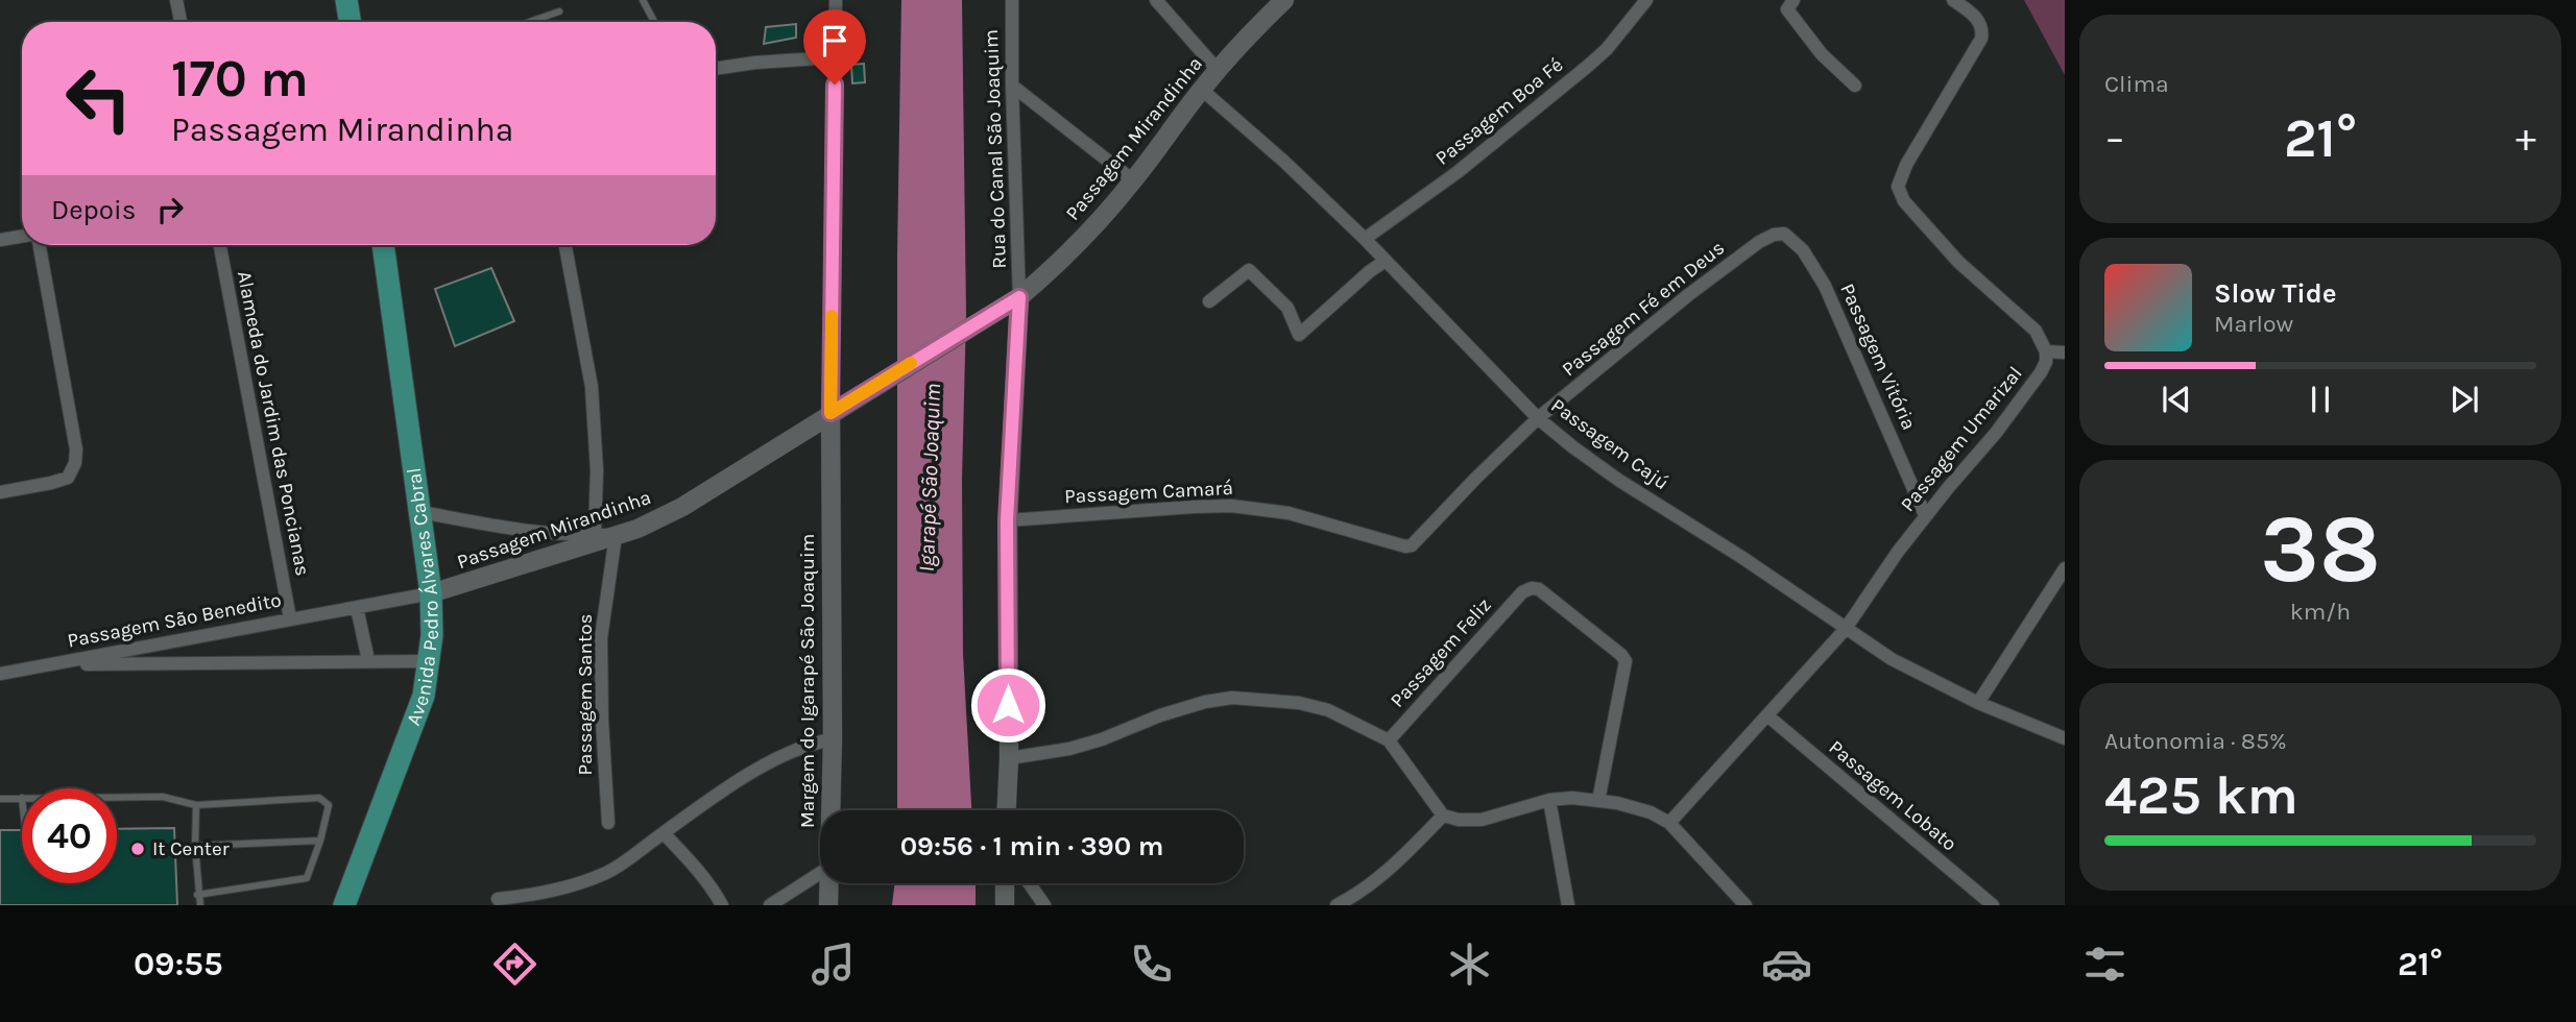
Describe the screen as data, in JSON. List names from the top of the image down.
{
  "streets": {
    "main road": ["Avenida Pedro Álvares Cabral"],
    "street": [
      "Passagem Boa Fé",
      "Passagem Mirandinha",
      "Rua do Canal São Joaquim",
      "Passagem Fé em Deus",
      "Passagem Vitória",
      "Alameda do Jardim das Poncianas",
      "Passagem Umarizal",
      "Passagem Cajú",
      "Passagem Camará",
      "Passagem São Benedito",
      "Passagem Feliz",
      "Margem do Igarapé São Joaquim",
      "Passagem Santos",
      "Passagem Lobato"
    ]
  },
  "crossings": [
    ["Passagem Boa Fé", "Passagem Cajú"],
    ["Passagem Mirandinha", "Rua do Canal São Joaquim"],
    ["Passagem Mirandinha", "Passagem Cajú"],
    ["Passagem Mirandinha", "Avenida Pedro Álvares Cabral"],
    ["Passagem Mirandinha", "Passagem São Benedito"],
    ["Passagem Mirandinha", "Margem do Igarapé São Joaquim"],
    ["Passagem Mirandinha", "Passagem Santos"],
    ["Passagem Fé em Deus", "Passagem Vitória"],
    ["Passagem Fé em Deus", "Passagem Cajú"],
    ["Passagem Fé em Deus", "Passagem Camará"],
    ["Passagem Vitória", "Passagem Umarizal"],
    ["Alameda do Jardim das Poncianas", "Passagem São Benedito"],
    ["Passagem Umarizal", "Passagem Cajú"],
    ["Passagem Umarizal", "Passagem Lobato"],
    ["Avenida Pedro Álvares Cabral", "Passagem São Benedito"]
  ],
  "water": ["Igarapé São Joaquim"],
  "places": ["It Center"],
  "page": {
    "tile": [
      "Clima",
      ["38", "km/h"],
      ["Autonomia · 85%", "425 km"]
    ],
    "turn": ["170 m", "Passagem Mirandinha"],
    "heat": ["−", "21°", "+"],
    "then": "Depois",
    "song": ["Slow Tide", "Marlow"],
    "limit": "40",
    "trip": "09:56 · 1 min · 390 m",
    "tabs": ["09:55", "21°"]
  }
}
